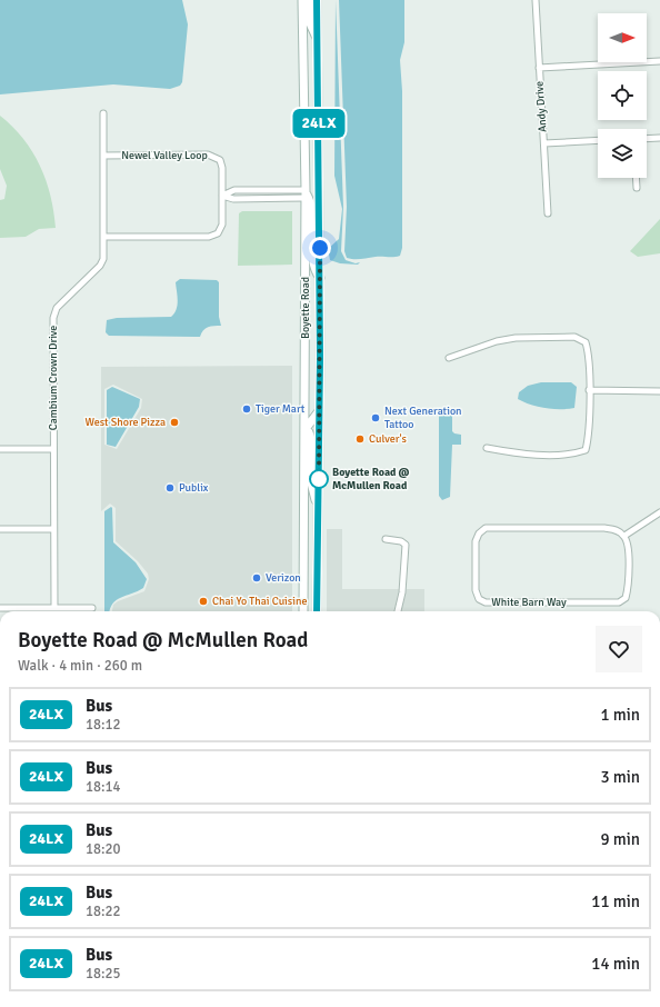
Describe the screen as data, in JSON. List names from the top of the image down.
{
  "streets": {
    "main road": ["Boyette Road"],
    "street": [
      "Andy Drive",
      "Newel Valley Loop",
      "Cambium Crown Drive",
      "White Barn Way"
    ]
  },
  "crossings": [
    ["Newel Valley Loop", "Cambium Crown Drive"]
  ],
  "places": [
    "Tiger Mart",
    "Next Generation Tattoo",
    "West Shore Pizza",
    "Culver's",
    "Boyette Road @ McMullen Road",
    "Publix",
    "Verizon",
    "Chai Yo Thai Cuisine"
  ],
  "lines": ["bus line 24LX"],
  "north": "right",
  "page": {
    "on_map": "24LX",
    "heading": ["Boyette Road @ McMullen Road", "Walk · 4 min · 260 m"],
    "list": [
      {
        "mark": "24LX",
        "name": "Bus",
        "note": "18:12",
        "value": "1 min"
      },
      {
        "mark": "24LX",
        "name": "Bus",
        "note": "18:14",
        "value": "3 min"
      },
      {
        "mark": "24LX",
        "name": "Bus",
        "note": "18:20",
        "value": "9 min"
      },
      {
        "mark": "24LX",
        "name": "Bus",
        "note": "18:22",
        "value": "11 min"
      },
      {
        "mark": "24LX",
        "name": "Bus",
        "note": "18:25",
        "value": "14 min"
      }
    ]
  }
}
